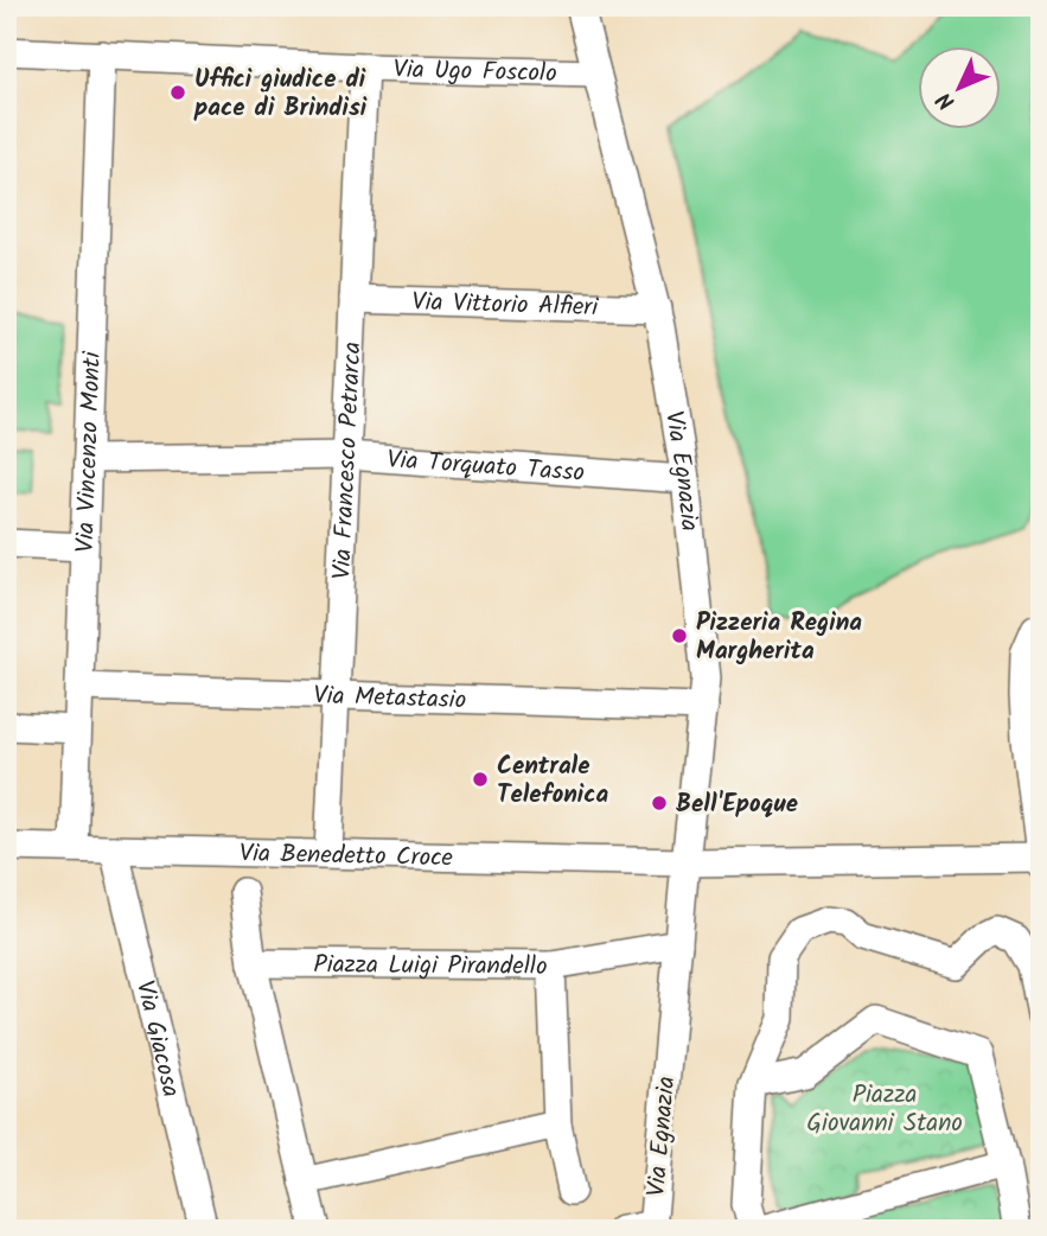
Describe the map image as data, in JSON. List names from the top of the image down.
{
  "streets": {
    "street": [
      "Via Ugo Foscolo",
      "Via Vittorio Alfieri",
      "Via Vincenzo Monti",
      "Via Francesco Petrarca",
      "Via Torquato Tasso",
      "Via Egnazia",
      "Via Metastasio",
      "Via Benedetto Croce",
      "Piazza Luigi Pirandello",
      "Via Giacosa"
    ]
  },
  "crossings": [
    ["Via Ugo Foscolo", "Via Vincenzo Monti"],
    ["Via Ugo Foscolo", "Via Francesco Petrarca"],
    ["Via Ugo Foscolo", "Via Egnazia"],
    ["Via Vittorio Alfieri", "Via Francesco Petrarca"],
    ["Via Vittorio Alfieri", "Via Egnazia"],
    ["Via Vincenzo Monti", "Via Torquato Tasso"],
    ["Via Vincenzo Monti", "Via Metastasio"],
    ["Via Vincenzo Monti", "Via Benedetto Croce"],
    ["Via Francesco Petrarca", "Via Torquato Tasso"],
    ["Via Francesco Petrarca", "Via Metastasio"],
    ["Via Francesco Petrarca", "Via Benedetto Croce"],
    ["Via Torquato Tasso", "Via Egnazia"],
    ["Via Egnazia", "Via Metastasio"],
    ["Via Egnazia", "Via Benedetto Croce"],
    ["Via Benedetto Croce", "Via Giacosa"]
  ],
  "parks": ["Piazza Giovanni Stano"],
  "places": [
    "Uffici giudice di pace di Brindisi",
    "Pizzeria Regina Margherita",
    "Centrale Telefonica",
    "Bell'Epoque"
  ],
  "north": "bottom left"
}
